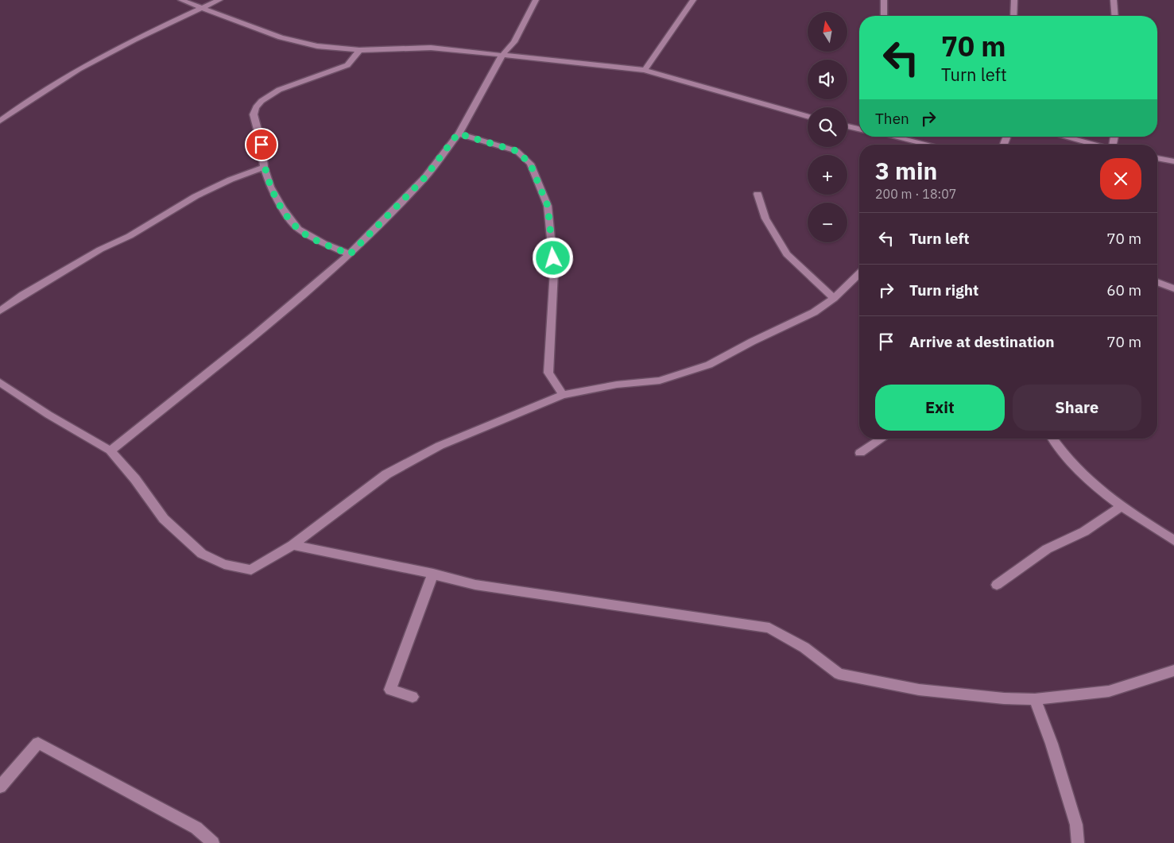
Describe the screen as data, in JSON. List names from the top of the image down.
{
  "north": "top",
  "page": {
    "map_buttons": ["+", "−"],
    "turn": ["70 m", "Turn left"],
    "then": "Then",
    "heading": ["3 min", "200 m · 18:07"],
    "list": [
      {
        "name": "Turn left",
        "value": "70 m"
      },
      {
        "name": "Turn right",
        "value": "60 m"
      },
      {
        "name": "Arrive at destination",
        "value": "70 m"
      }
    ],
    "buttons": ["Exit", "Share"]
  }
}
